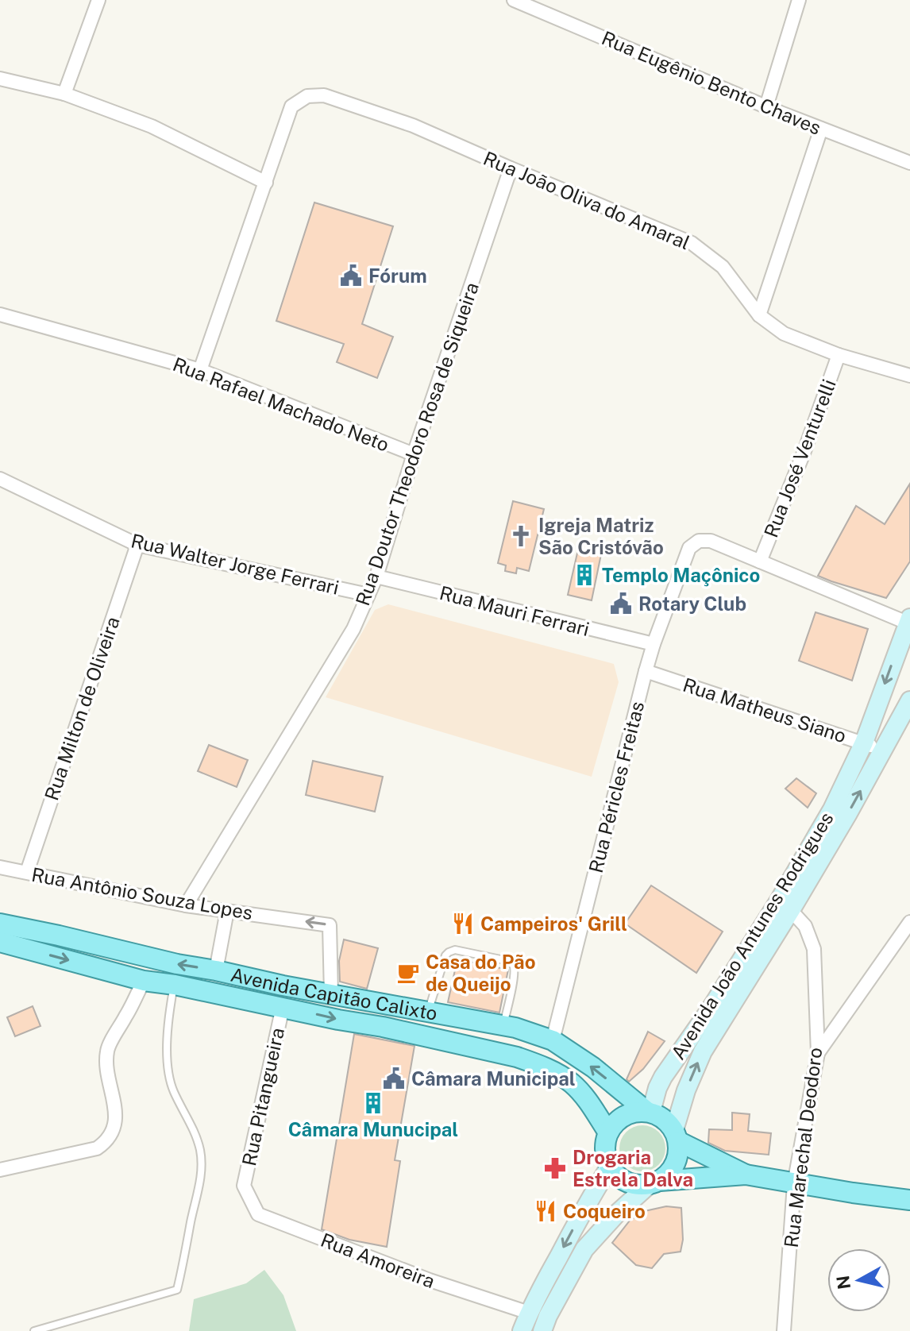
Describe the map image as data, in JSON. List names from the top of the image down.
{
  "streets": {
    "main road": ["Avenida Capitão Calixto"],
    "street": [
      "Rua Eugênio Bento Chaves",
      "Rua João Oliva do Amaral",
      "Rua Rafael Machado Neto",
      "Rua Doutor Theodoro Rosa de Siqueira",
      "Rua José Venturelli",
      "Rua Walter Jorge Ferrari",
      "Rua Mauri Ferrari",
      "Rua Milton de Oliveira",
      "Rua Matheus Siano",
      "Rua Péricles Freitas",
      "Rua Antônio Souza Lopes",
      "Avenida João Antunes Rodrigues",
      "Rua Pitangueira",
      "Rua Marechal Deodoro",
      "Rua Amoreira"
    ]
  },
  "crossings": [
    ["Rua João Oliva do Amaral", "Rua Doutor Theodoro Rosa de Siqueira"],
    ["Rua João Oliva do Amaral", "Rua José Venturelli"],
    ["Rua Rafael Machado Neto", "Rua Doutor Theodoro Rosa de Siqueira"],
    ["Rua Doutor Theodoro Rosa de Siqueira", "Rua Walter Jorge Ferrari"],
    ["Rua Doutor Theodoro Rosa de Siqueira", "Rua Mauri Ferrari"],
    ["Rua Doutor Theodoro Rosa de Siqueira", "Rua Antônio Souza Lopes"],
    ["Rua José Venturelli", "Rua Péricles Freitas"],
    ["Rua Walter Jorge Ferrari", "Rua Milton de Oliveira"],
    ["Rua Mauri Ferrari", "Rua Péricles Freitas"],
    ["Rua Milton de Oliveira", "Rua Antônio Souza Lopes"],
    ["Rua Matheus Siano", "Rua Péricles Freitas"],
    ["Rua Matheus Siano", "Avenida João Antunes Rodrigues"],
    ["Rua Péricles Freitas", "Avenida Capitão Calixto"],
    ["Rua Antônio Souza Lopes", "Avenida Capitão Calixto"],
    ["Avenida João Antunes Rodrigues", "Avenida Capitão Calixto"],
    ["Avenida João Antunes Rodrigues", "Rua Marechal Deodoro"],
    ["Avenida Capitão Calixto", "Rua Pitangueira"],
    ["Rua Pitangueira", "Rua Amoreira"]
  ],
  "places": {
    "public building": ["Fórum", "Rotary Club", "Câmara Municipal"],
    "church": ["Igreja Matriz São Cristóvão"],
    "building": ["Templo Maçônico", "Câmara Munucipal"],
    "restaurant": ["Campeiros' Grill", "Coqueiro"],
    "cafe": ["Casa do Pão de Queijo"],
    "pharmacy": ["Drogaria Estrela Dalva"]
  },
  "north": "left"
}
